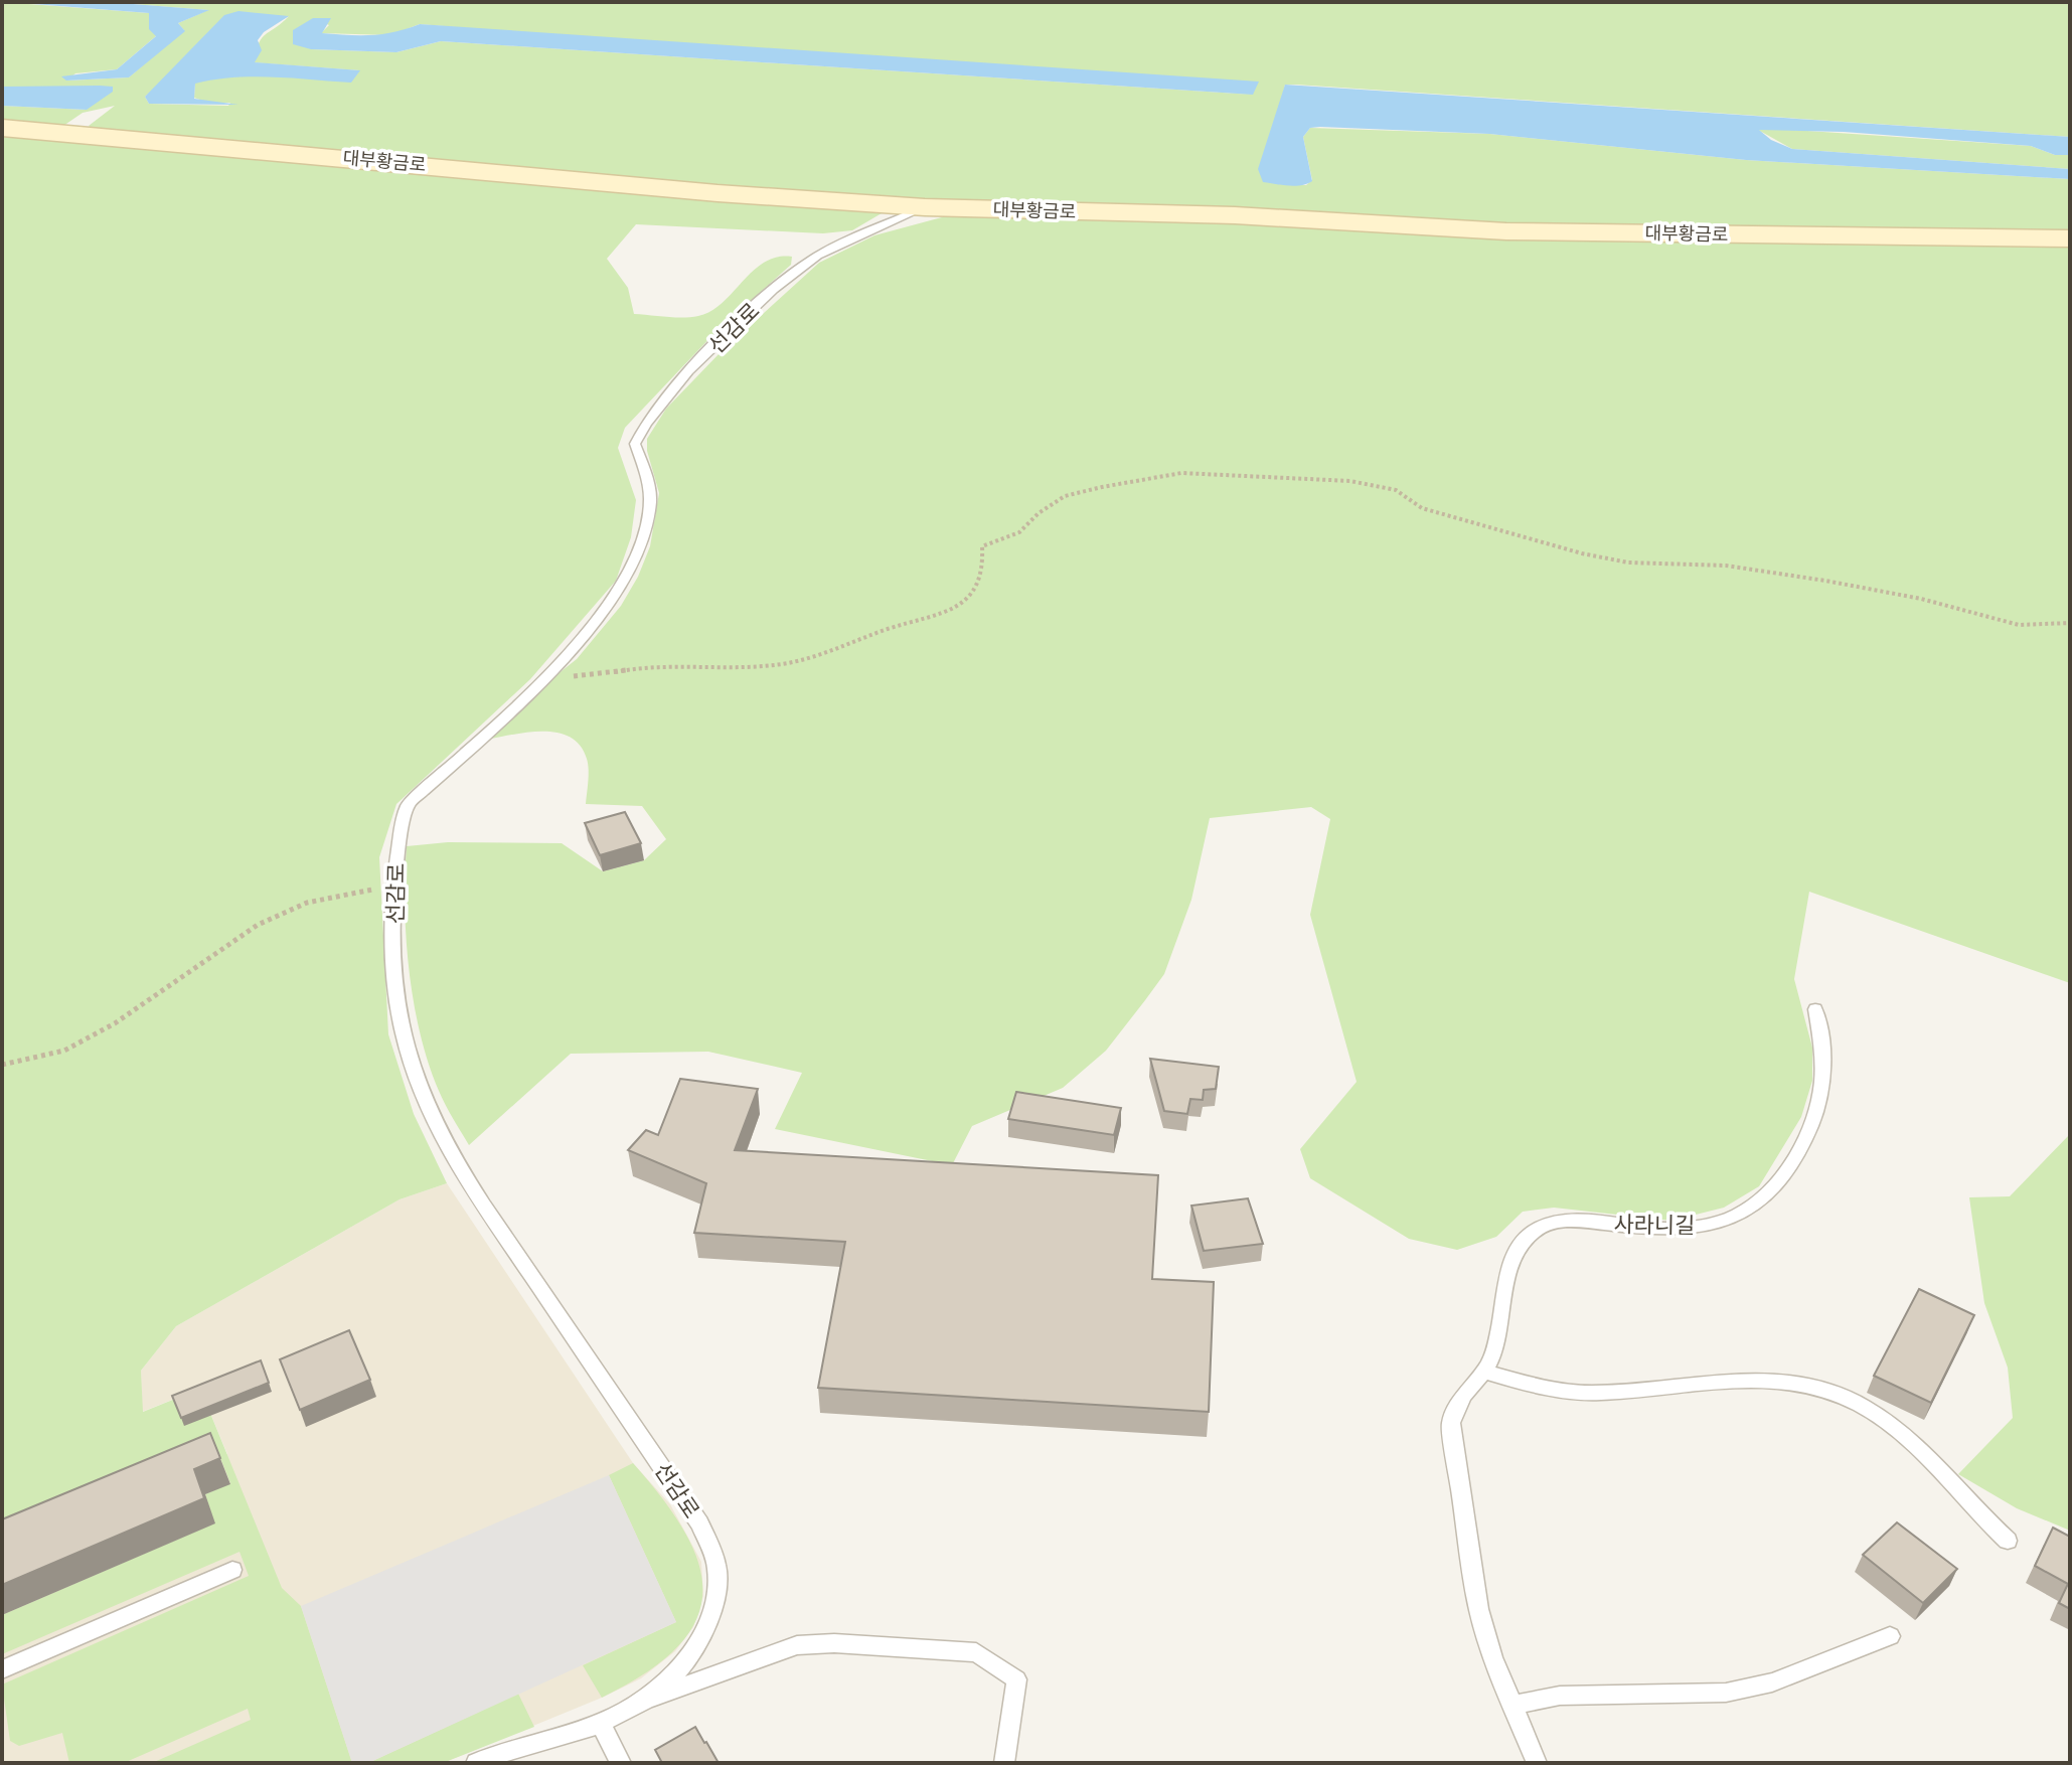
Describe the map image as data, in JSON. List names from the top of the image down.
{
  "streets": {
    "main road": ["대부황금로"],
    "lane": ["선감로", "사라니길"]
  },
  "crossings": [
    ["대부황금로", "선감로"]
  ]
}
